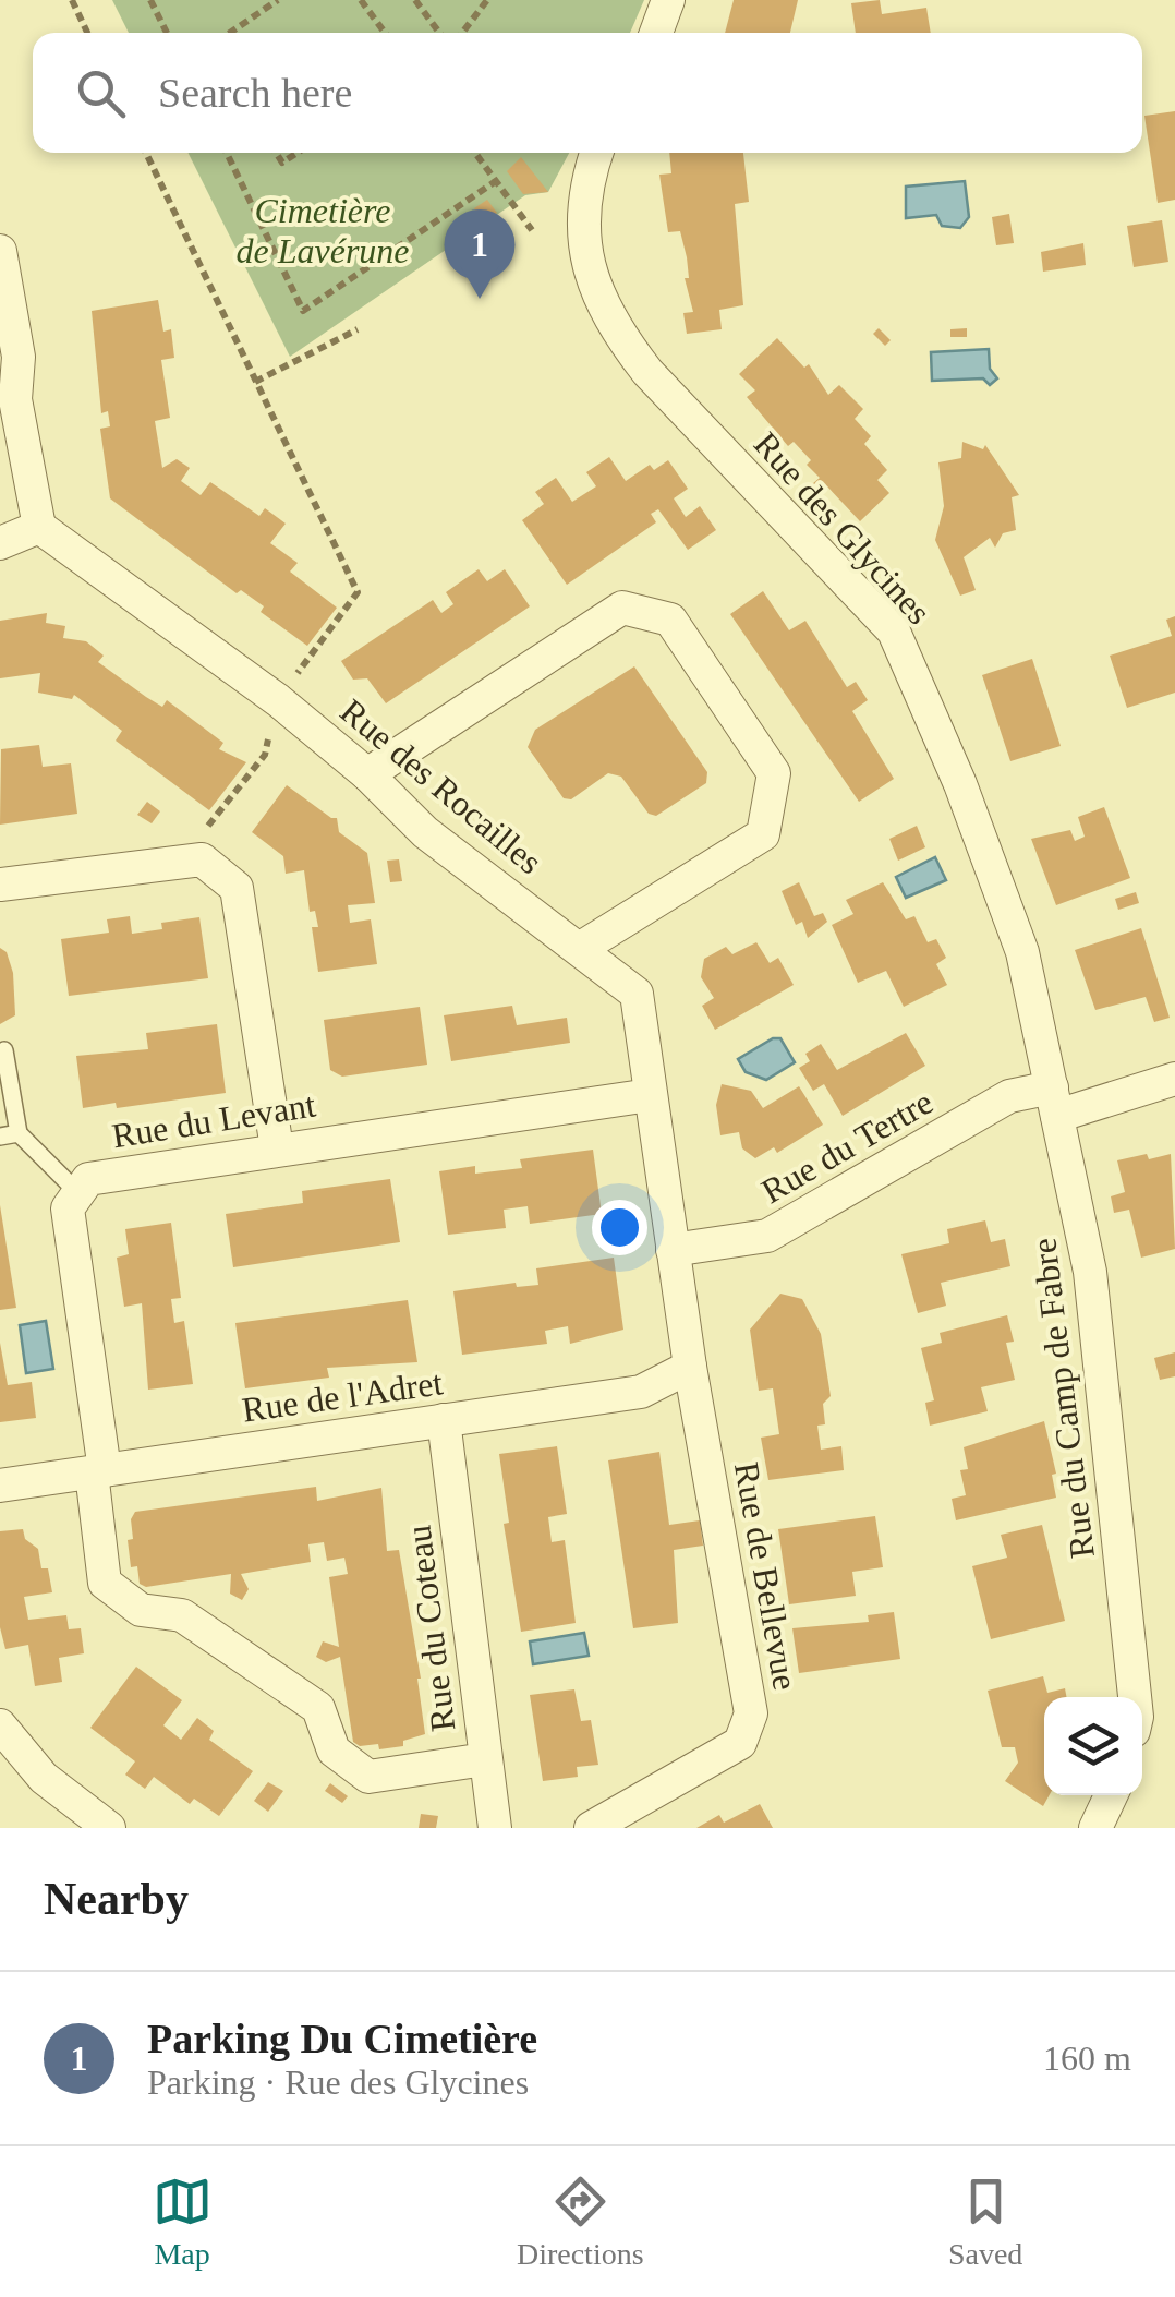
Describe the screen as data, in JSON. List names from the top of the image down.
{
  "streets": {
    "street": [
      "Rue des Glycines",
      "Rue des Rocailles",
      "Rue du Levant",
      "Rue du Tertre",
      "Rue de l'Adret",
      "Rue du Camp de Fabre",
      "Rue de Bellevue",
      "Rue du Coteau"
    ]
  },
  "crossings": [
    ["Rue des Glycines", "Rue du Tertre"],
    ["Rue des Glycines", "Rue du Camp de Fabre"],
    ["Rue des Rocailles", "Rue du Levant"],
    ["Rue des Rocailles", "Rue du Tertre"],
    ["Rue des Rocailles", "Rue de Bellevue"],
    ["Rue du Levant", "Rue de l'Adret"],
    ["Rue du Levant", "Rue du Coteau"],
    ["Rue du Tertre", "Rue du Camp de Fabre"],
    ["Rue du Tertre", "Rue de Bellevue"],
    ["Rue de l'Adret", "Rue de Bellevue"],
    ["Rue de l'Adret", "Rue du Coteau"]
  ],
  "parks": ["Cimetière de Lavérune"],
  "page": {
    "search": "Search here",
    "pins": "1",
    "heading": "Nearby",
    "list": [
      {
        "mark": "1",
        "name": "Parking Du Cimetière",
        "note": "Parking · Rue des Glycines",
        "value": "160 m"
      }
    ],
    "nav": ["Map", "Directions", "Saved"]
  }
}
